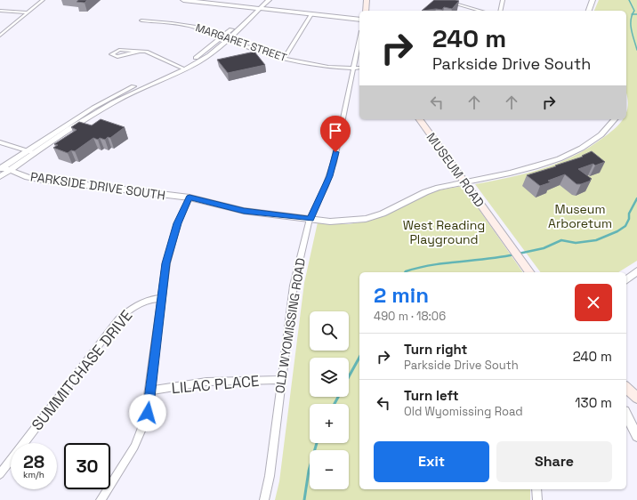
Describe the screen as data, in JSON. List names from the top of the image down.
{
  "streets": {
    "main road": ["MUSEUM ROAD"],
    "street": [
      "MARGARET STREET",
      "PARKSIDE DRIVE SOUTH",
      "OLD WYOMISSING ROAD",
      "SUMMITCHASE DRIVE",
      "LILAC PLACE"
    ]
  },
  "crossings": [
    ["MARGARET STREET", "OLD WYOMISSING ROAD"],
    ["MUSEUM ROAD", "PARKSIDE DRIVE SOUTH"],
    ["PARKSIDE DRIVE SOUTH", "OLD WYOMISSING ROAD"],
    ["OLD WYOMISSING ROAD", "LILAC PLACE"]
  ],
  "parks": ["Museum Arboretum", "West Reading Playground"],
  "page": {
    "turn": ["240 m", "Parkside Drive South"],
    "heading": ["2 min", "490 m · 18:06"],
    "map_buttons": ["+", "−"],
    "list": [
      {
        "name": "Turn right",
        "note": "Parkside Drive South",
        "value": "240 m"
      },
      {
        "name": "Turn left",
        "note": "Old Wyomissing Road",
        "value": "130 m"
      }
    ],
    "buttons": ["Exit", "Share"],
    "speed": "28 km/h",
    "limit": "30"
  }
}
